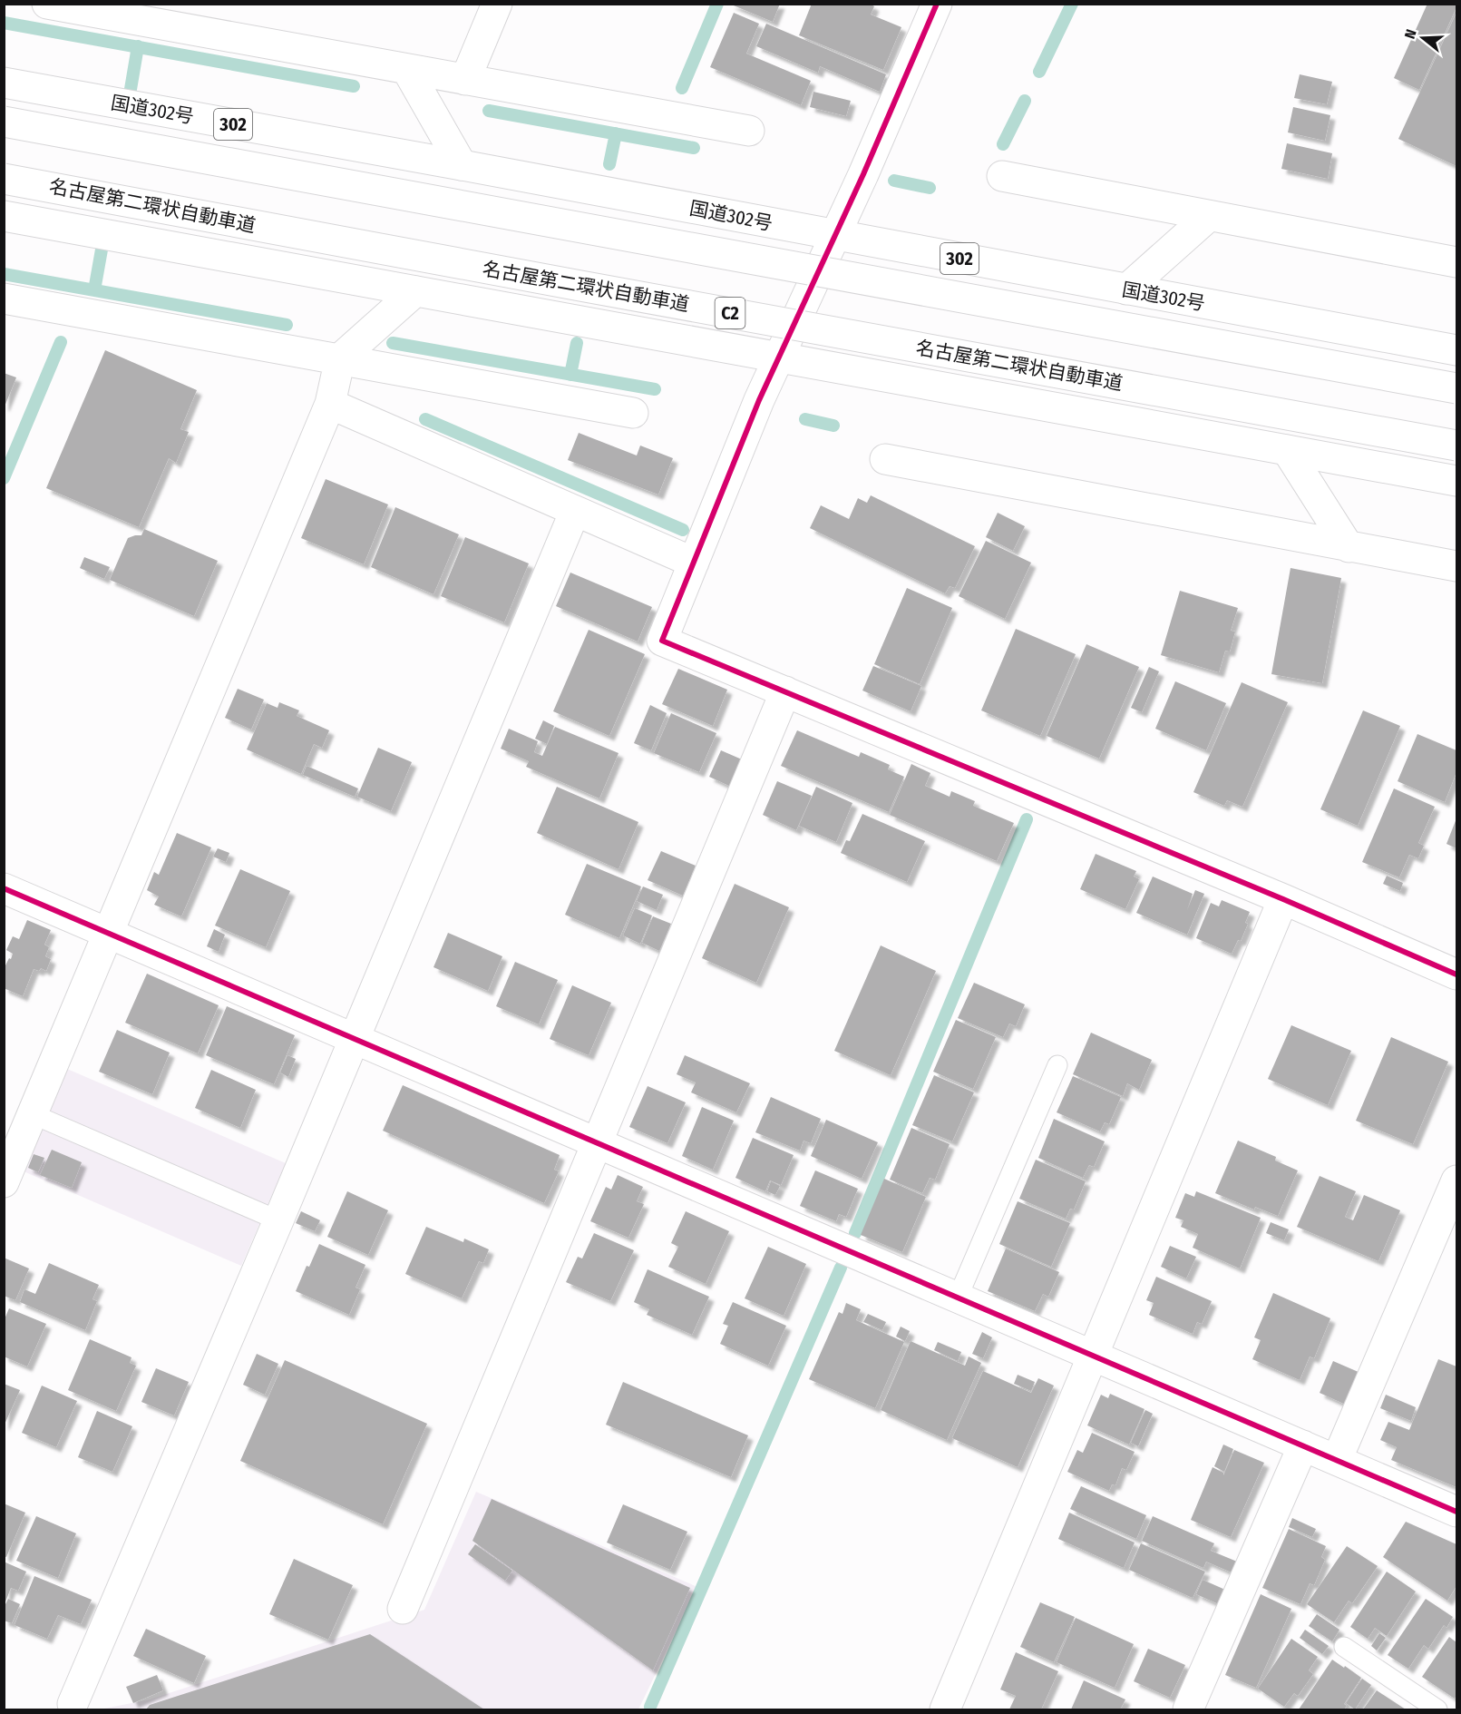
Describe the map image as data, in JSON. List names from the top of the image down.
{
  "streets": {
    "main road": [
      "国道302号",
      "302",
      "名古屋第二環状自動車道",
      "C2"
    ]
  },
  "north": "left"
}
